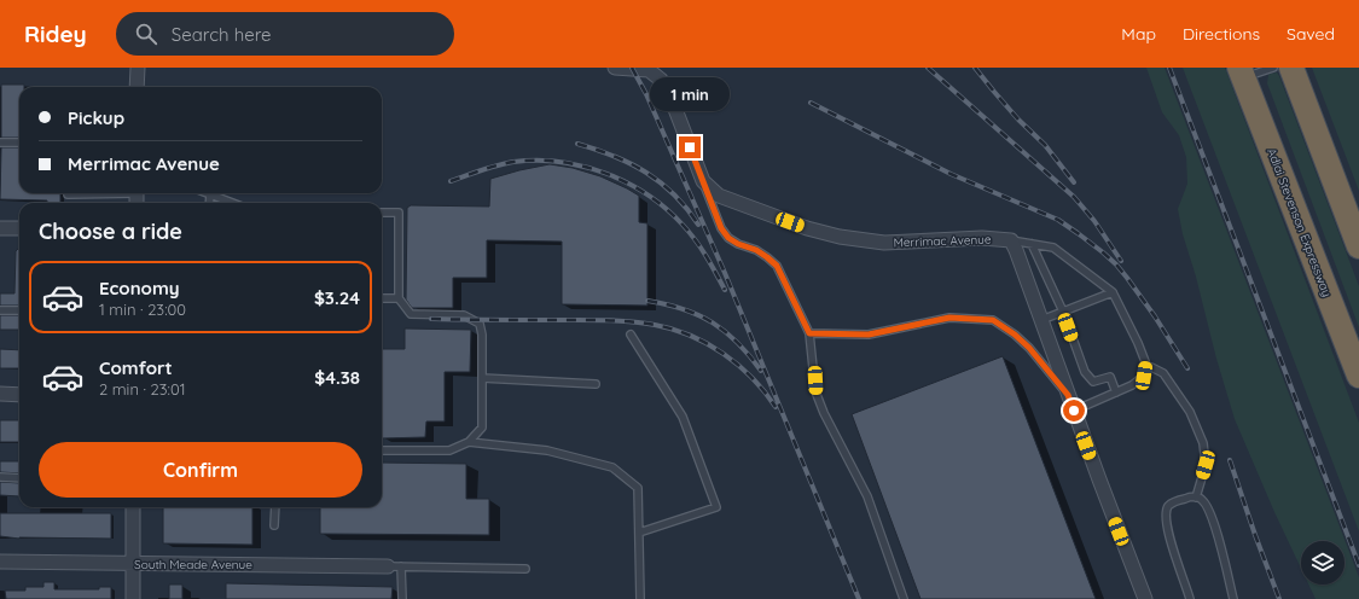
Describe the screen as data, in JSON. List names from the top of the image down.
{
  "streets": {
    "highway": ["Adlai Stevenson Expressway"],
    "street": ["Merrimac Avenue", "South Meade Avenue"]
  },
  "page": {
    "header": "Ridey",
    "search": "Search here",
    "nav": ["Map", "Directions", "Saved"],
    "bubble": "1 min",
    "banner": ["Pickup", "Merrimac Avenue"],
    "heading": "Choose a ride",
    "list": [
      {
        "name": "Economy",
        "note": "1 min · 23:00",
        "value": "$3.24"
      },
      {
        "name": "Comfort",
        "note": "2 min · 23:01",
        "value": "$4.38"
      }
    ],
    "buttons": "Confirm"
  }
}
